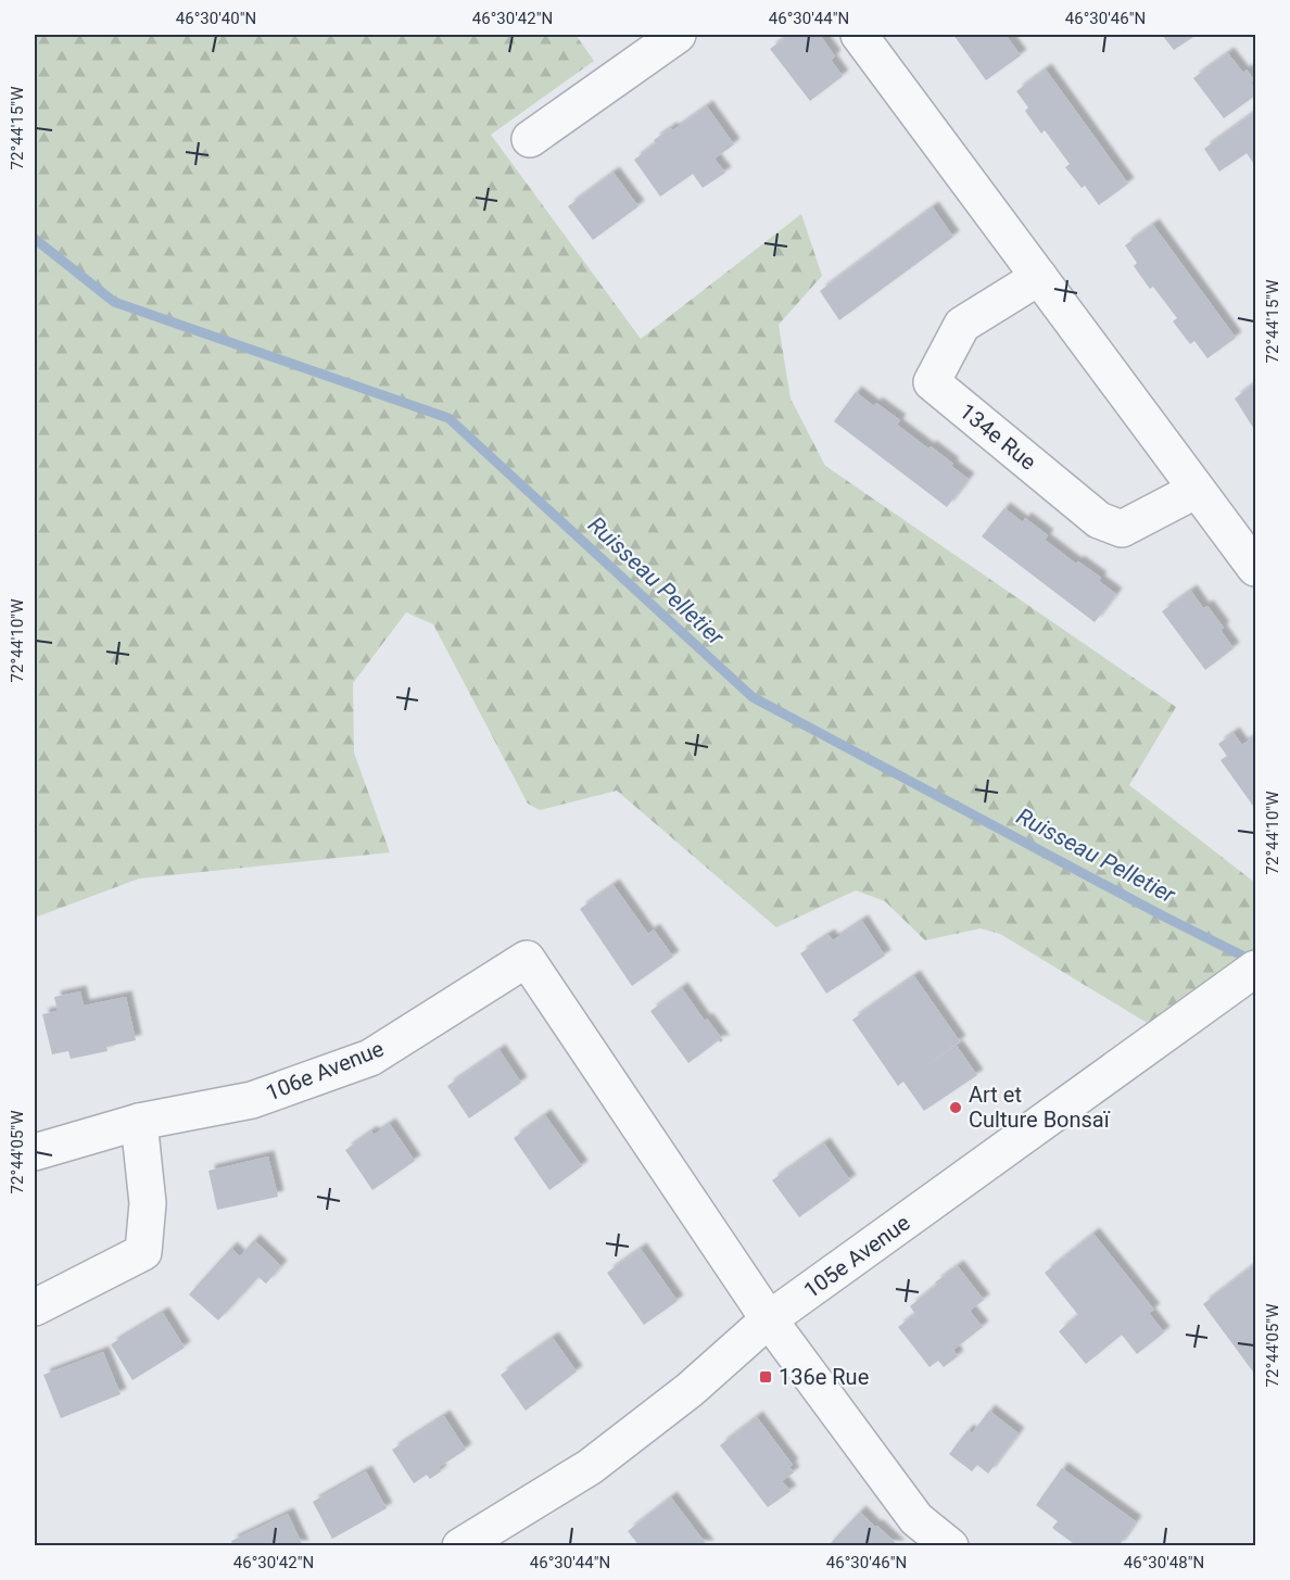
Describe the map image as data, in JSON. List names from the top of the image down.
{
  "streets": {
    "street": ["134e Rue", "106e Avenue", "105e Avenue"]
  },
  "crossings": [
    ["106e Avenue", "105e Avenue"]
  ],
  "water": ["Ruisseau Pelletier"],
  "places": {
    "other": ["Art et Culture Bonsaï"],
    "transit": ["136e Rue"]
  },
  "coordinates": [
    "46°30'40\"N",
    "46°30'42\"N",
    "46°30'44\"N",
    "46°30'46\"N",
    "72°44'15\"W",
    "72°44'10\"W",
    "72°44'05\"W",
    "46°30'48\"N"
  ]
}
